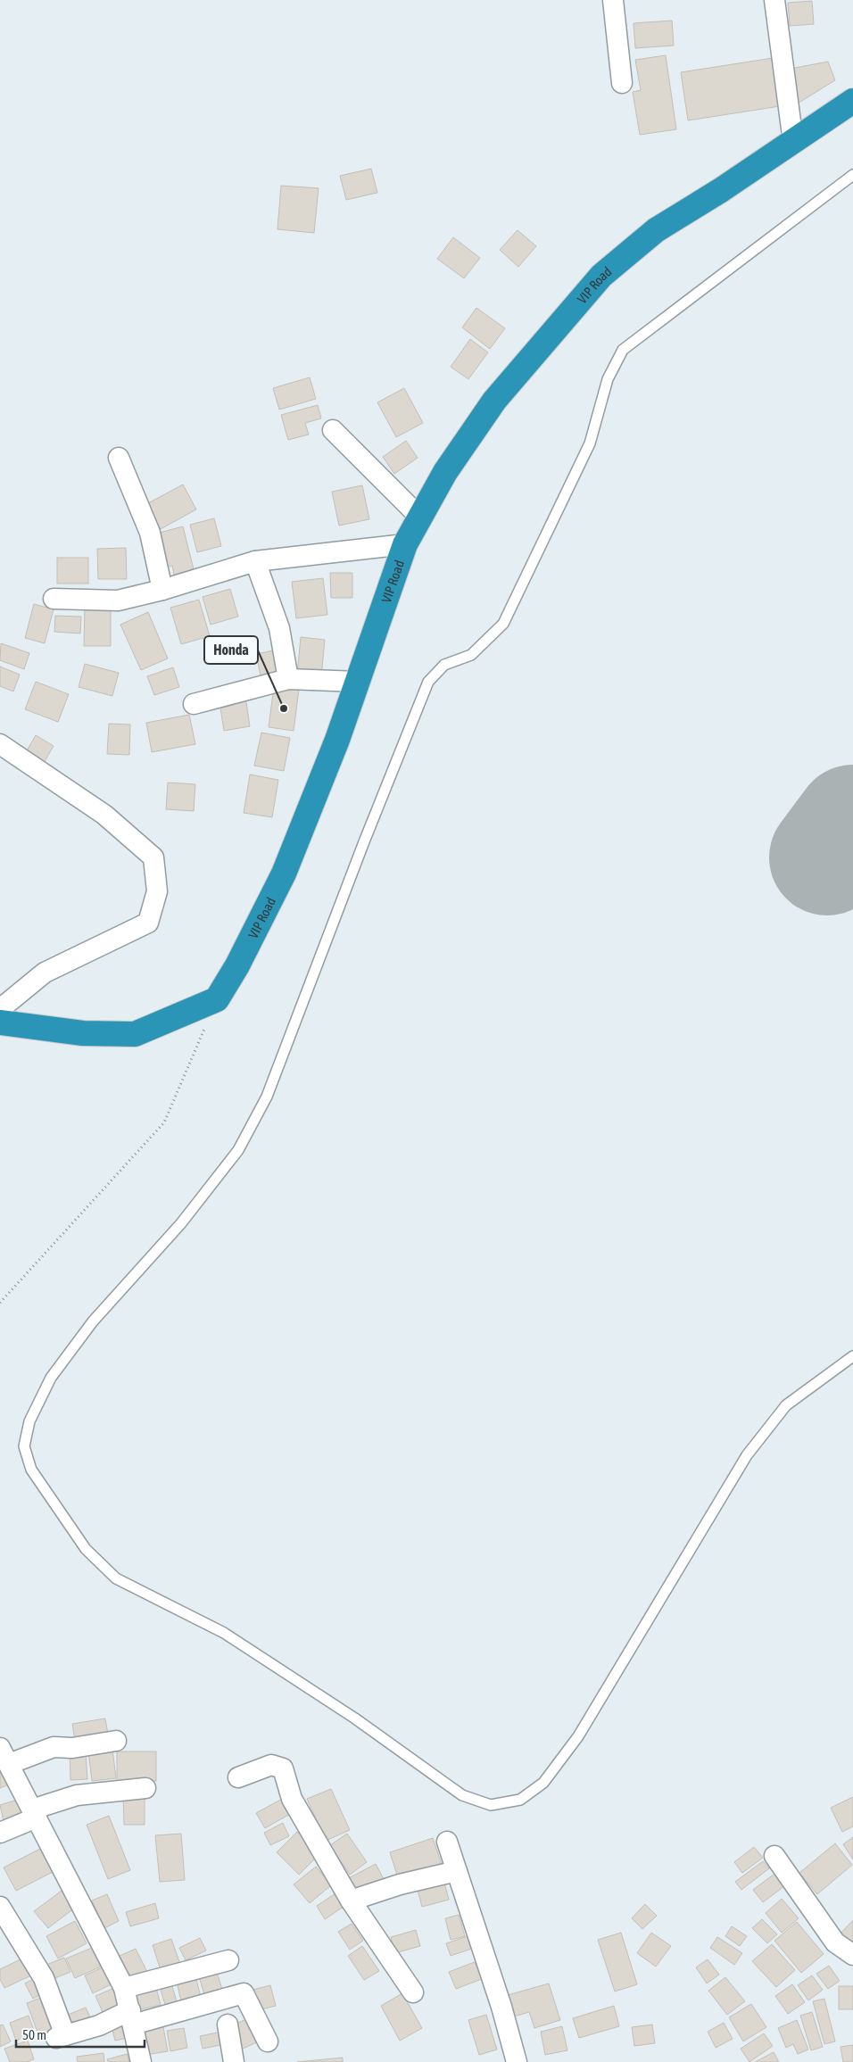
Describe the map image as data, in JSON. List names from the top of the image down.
{
  "streets": {
    "highway": ["VIP Road"]
  },
  "places": ["Honda"],
  "scale_bar": "50 m"
}
